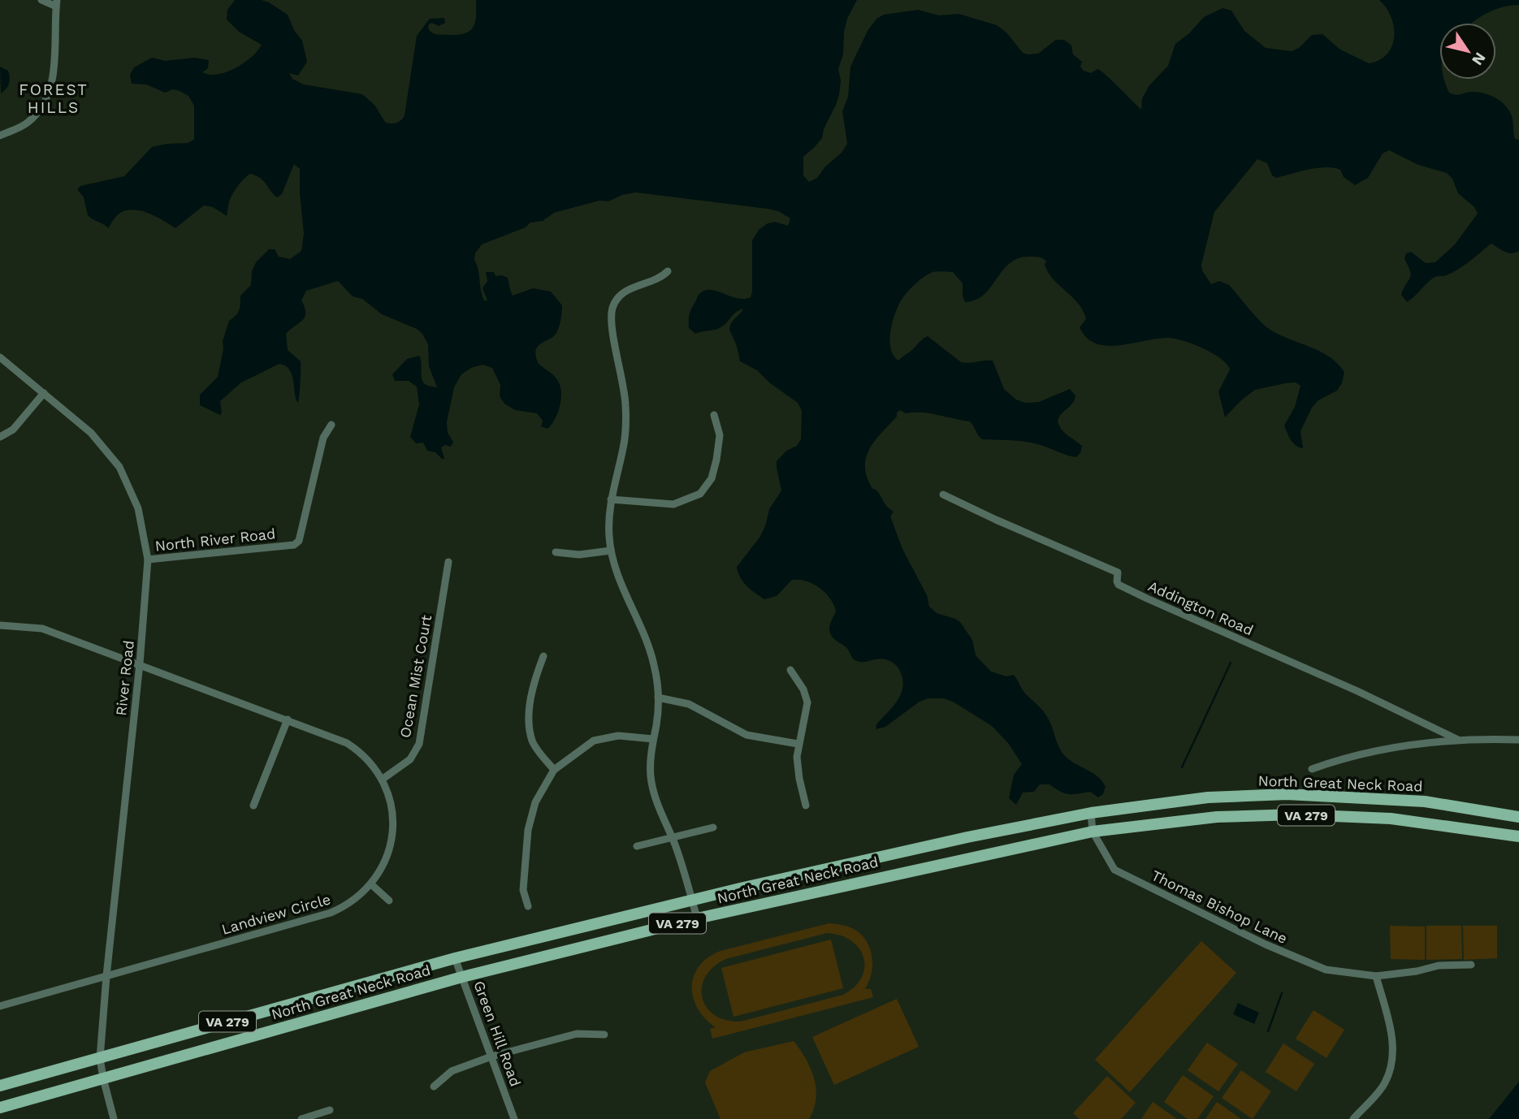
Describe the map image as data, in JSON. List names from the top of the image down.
{
  "streets": {
    "main road": ["North Great Neck Road", "VA 279"],
    "street": [
      "North River Road",
      "Addington Road",
      "Ocean Mist Court",
      "River Road",
      "Thomas Bishop Lane",
      "Landview Circle",
      "Green Hill Road"
    ]
  },
  "crossings": [
    ["North River Road", "River Road"],
    ["Ocean Mist Court", "Landview Circle"],
    ["River Road", "North Great Neck Road"],
    ["River Road", "Landview Circle"],
    ["North Great Neck Road", "Thomas Bishop Lane"],
    ["North Great Neck Road", "Green Hill Road"]
  ],
  "districts": ["FOREST HILLS"],
  "north": "bottom right"
}
